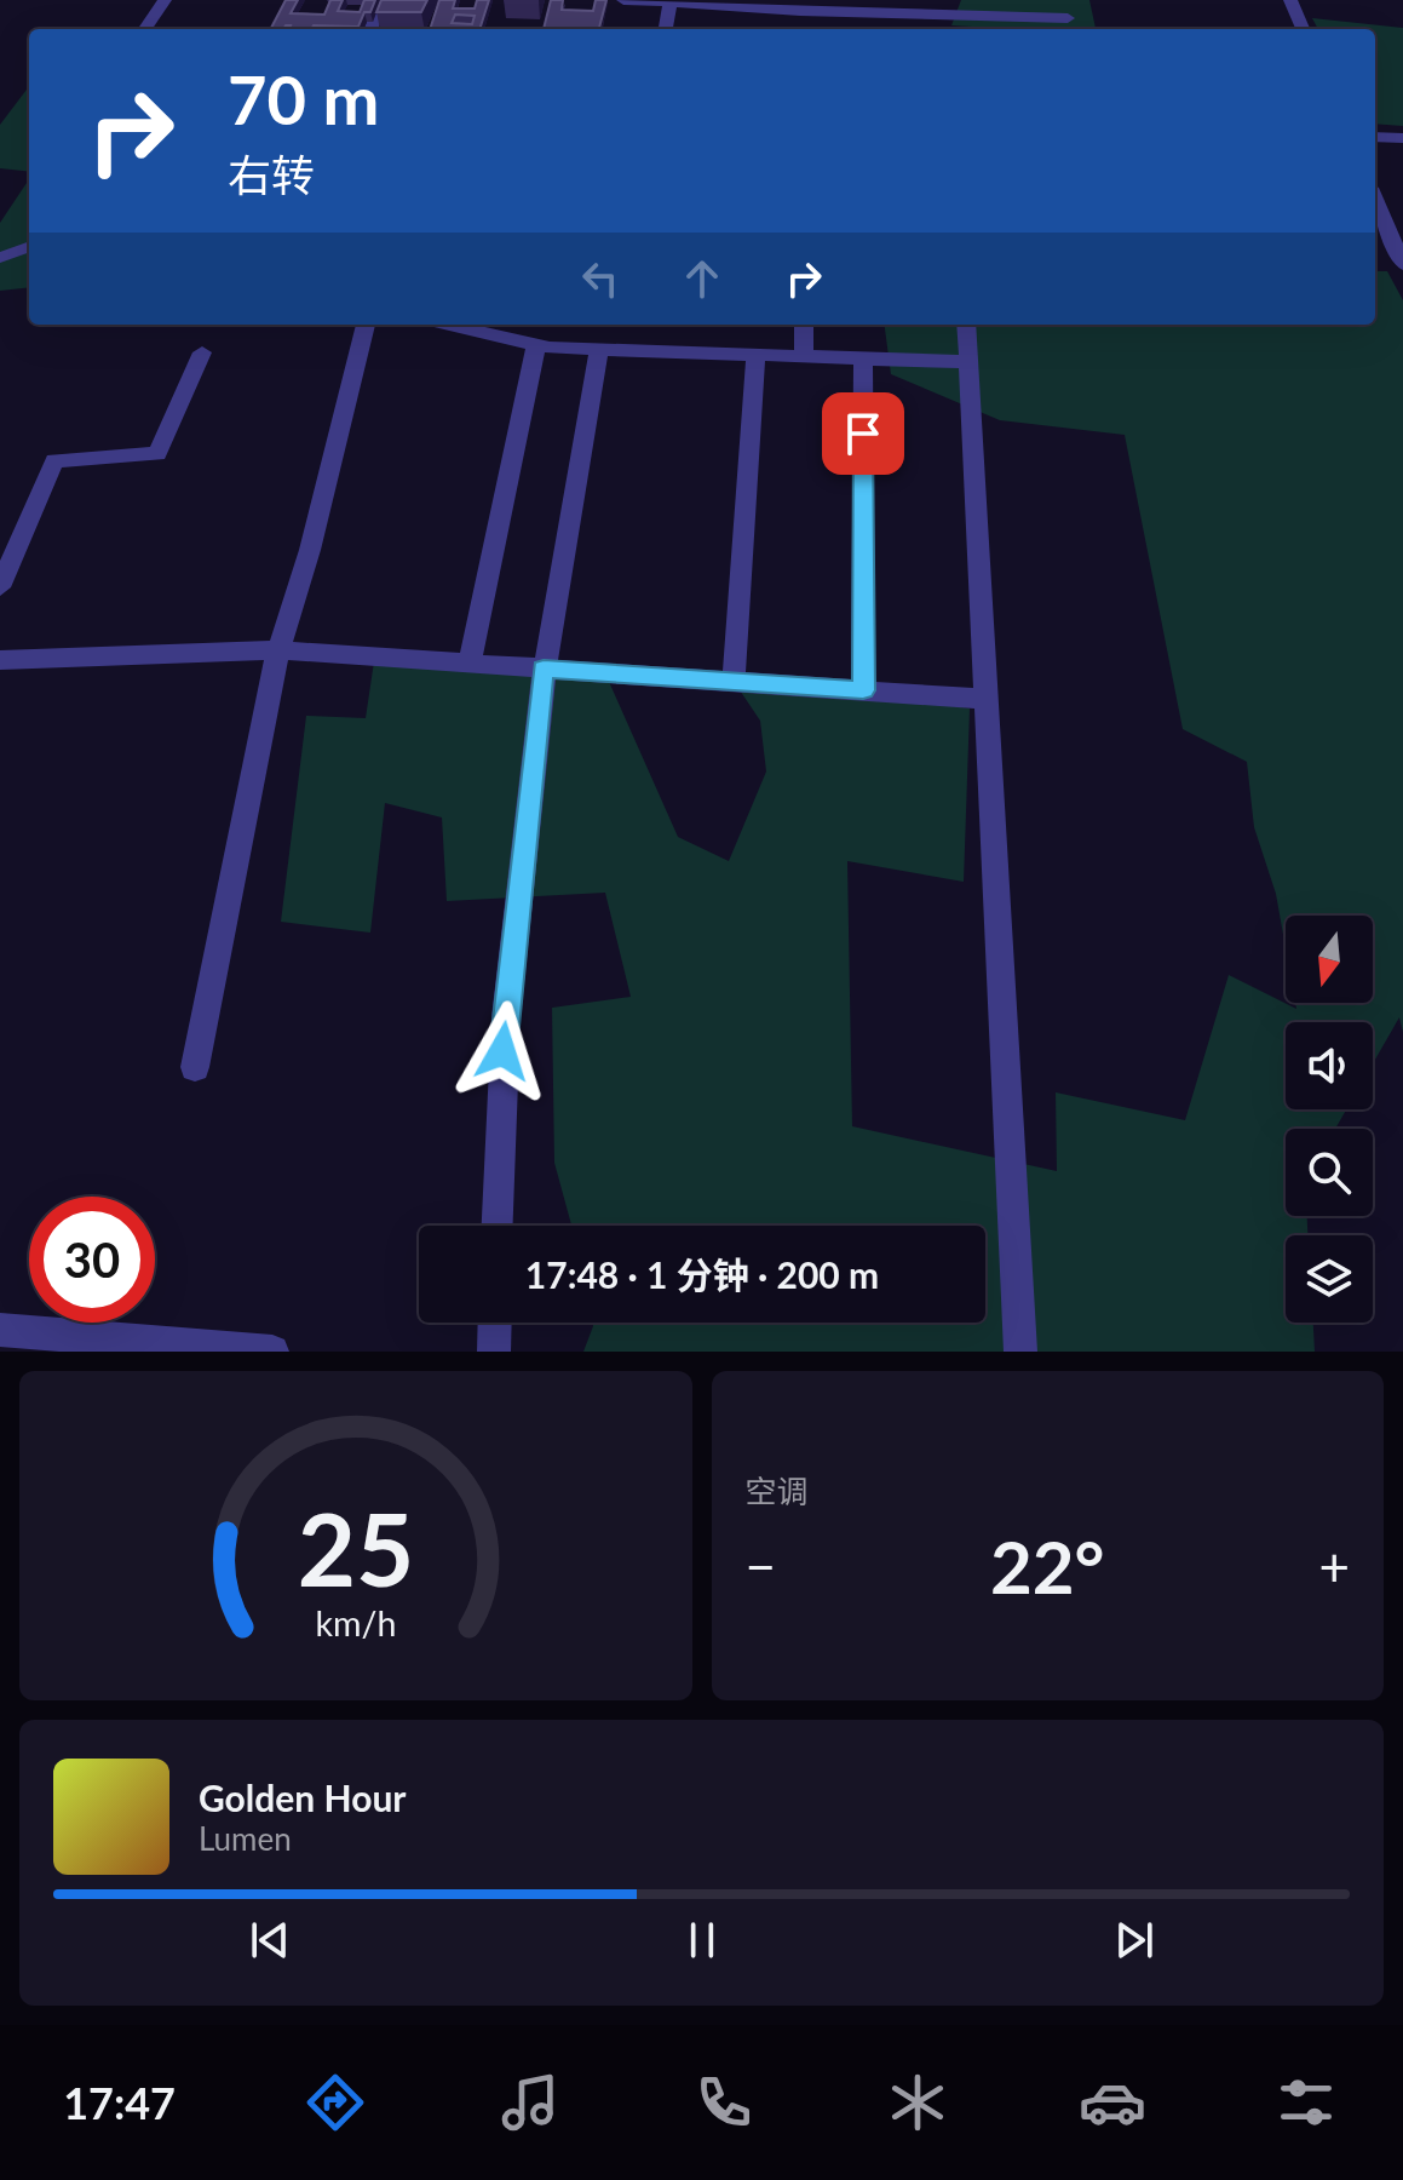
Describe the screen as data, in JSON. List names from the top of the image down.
{
  "north": "bottom",
  "page": {
    "turn": ["70 m", "右转"],
    "limit": "30",
    "trip": "17:48 · 1 分钟 · 200 m",
    "tile": "空调",
    "heat": ["−", "22°", "+"],
    "song": ["Golden Hour", "Lumen"],
    "tabs": "17:47",
    "gauge": ["25", "km/h"]
  }
}
